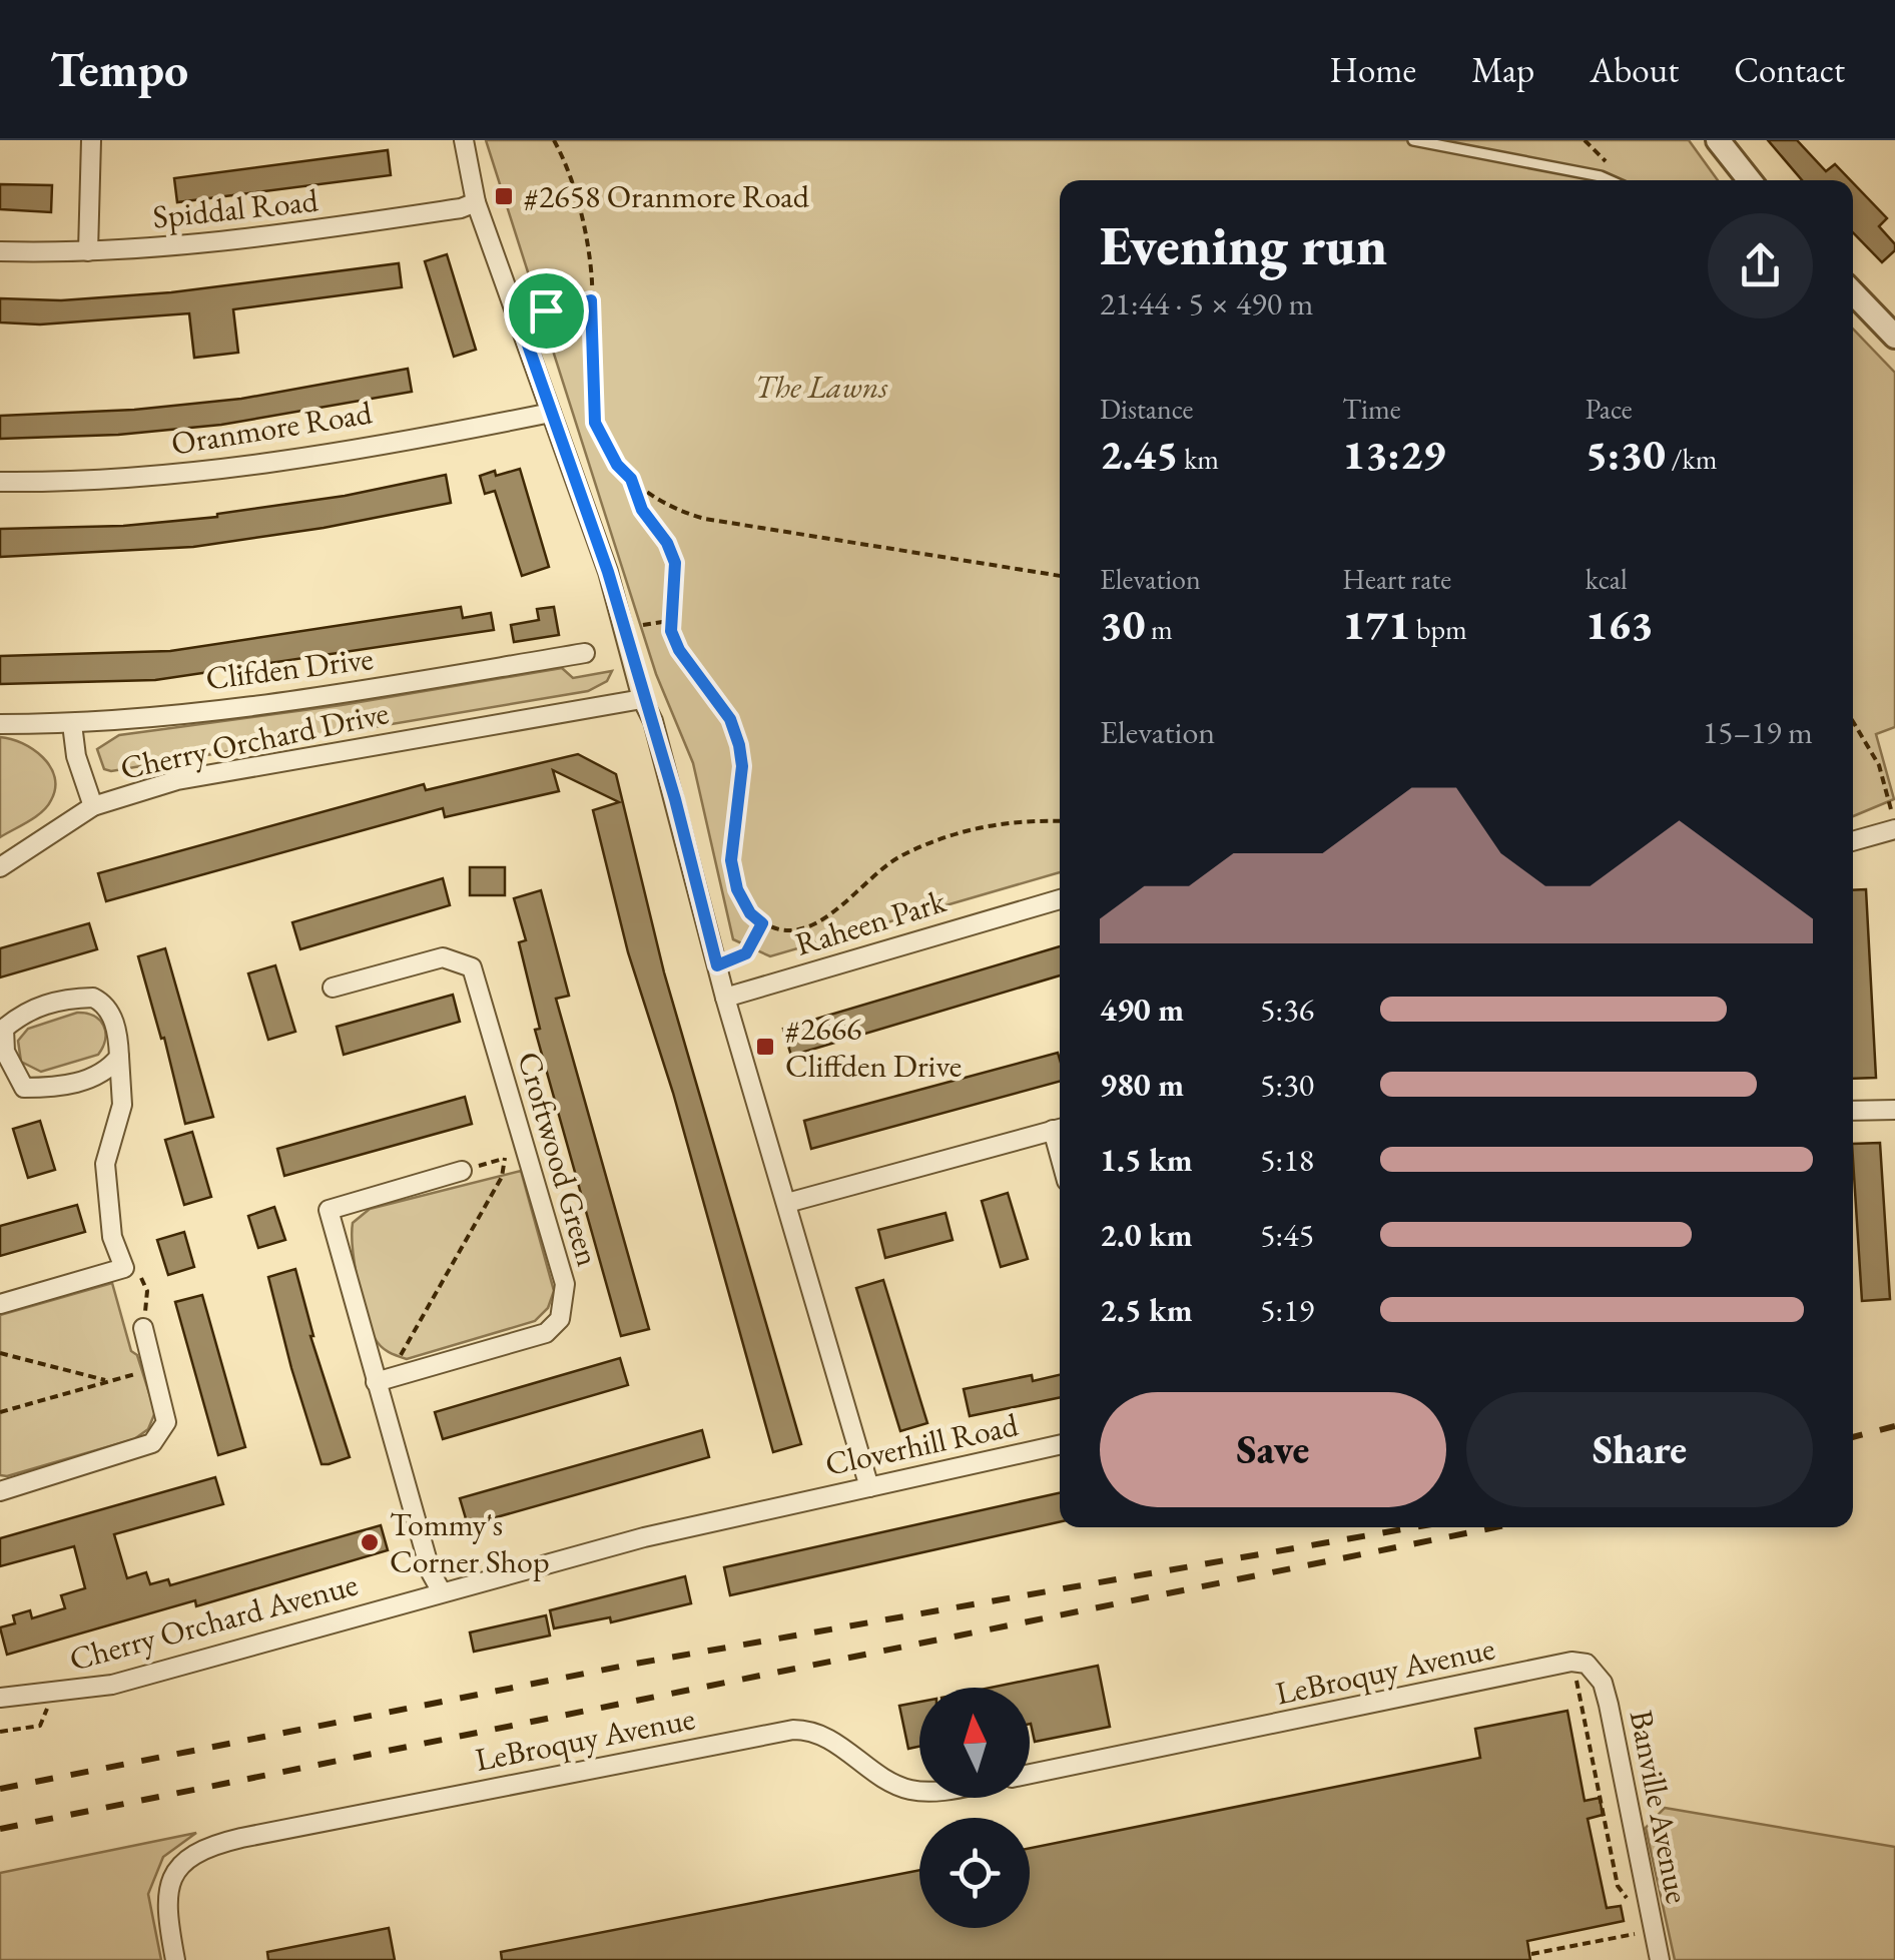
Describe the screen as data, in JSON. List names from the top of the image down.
{
  "streets": {
    "street": [
      "Spiddal Road",
      "Oranmore Road",
      "Clifden Drive",
      "Cherry Orchard Drive",
      "Raheen Park",
      "Croftwood Green",
      "Cloverhill Road",
      "Cherry Orchard Avenue",
      "LeBroquy Avenue",
      "Banville Avenue"
    ]
  },
  "crossings": [
    ["Cloverhill Road", "Cherry Orchard Avenue"],
    ["LeBroquy Avenue", "Banville Avenue"]
  ],
  "parks": ["The Lawns"],
  "places": {
    "transit": ["#2658 Oranmore Road", "#2666 Cliffden Drive"],
    "other": ["Tommy's Corner Shop"]
  },
  "north": "top",
  "page": {
    "header": "Tempo",
    "nav": [
      "Home",
      "Map",
      "About",
      "Contact"
    ],
    "heading": ["Evening run", "21:44 · 5 × 490 m"],
    "stats": [
      ["Distance", "2.45 km"],
      ["Time", "13:29"],
      ["Pace", "5:30 /km"],
      ["Elevation", "30 m"],
      ["Heart rate", "171 bpm"],
      ["kcal", "163"]
    ],
    "chart": ["Elevation", "15–19 m"],
    "list": [
      {
        "name": "490 m",
        "note": "5:36"
      },
      {
        "name": "980 m",
        "note": "5:30"
      },
      {
        "name": "1.5 km",
        "note": "5:18"
      },
      {
        "name": "2.0 km",
        "note": "5:45"
      },
      {
        "name": "2.5 km",
        "note": "5:19"
      }
    ],
    "buttons": ["Save", "Share"]
  }
}
